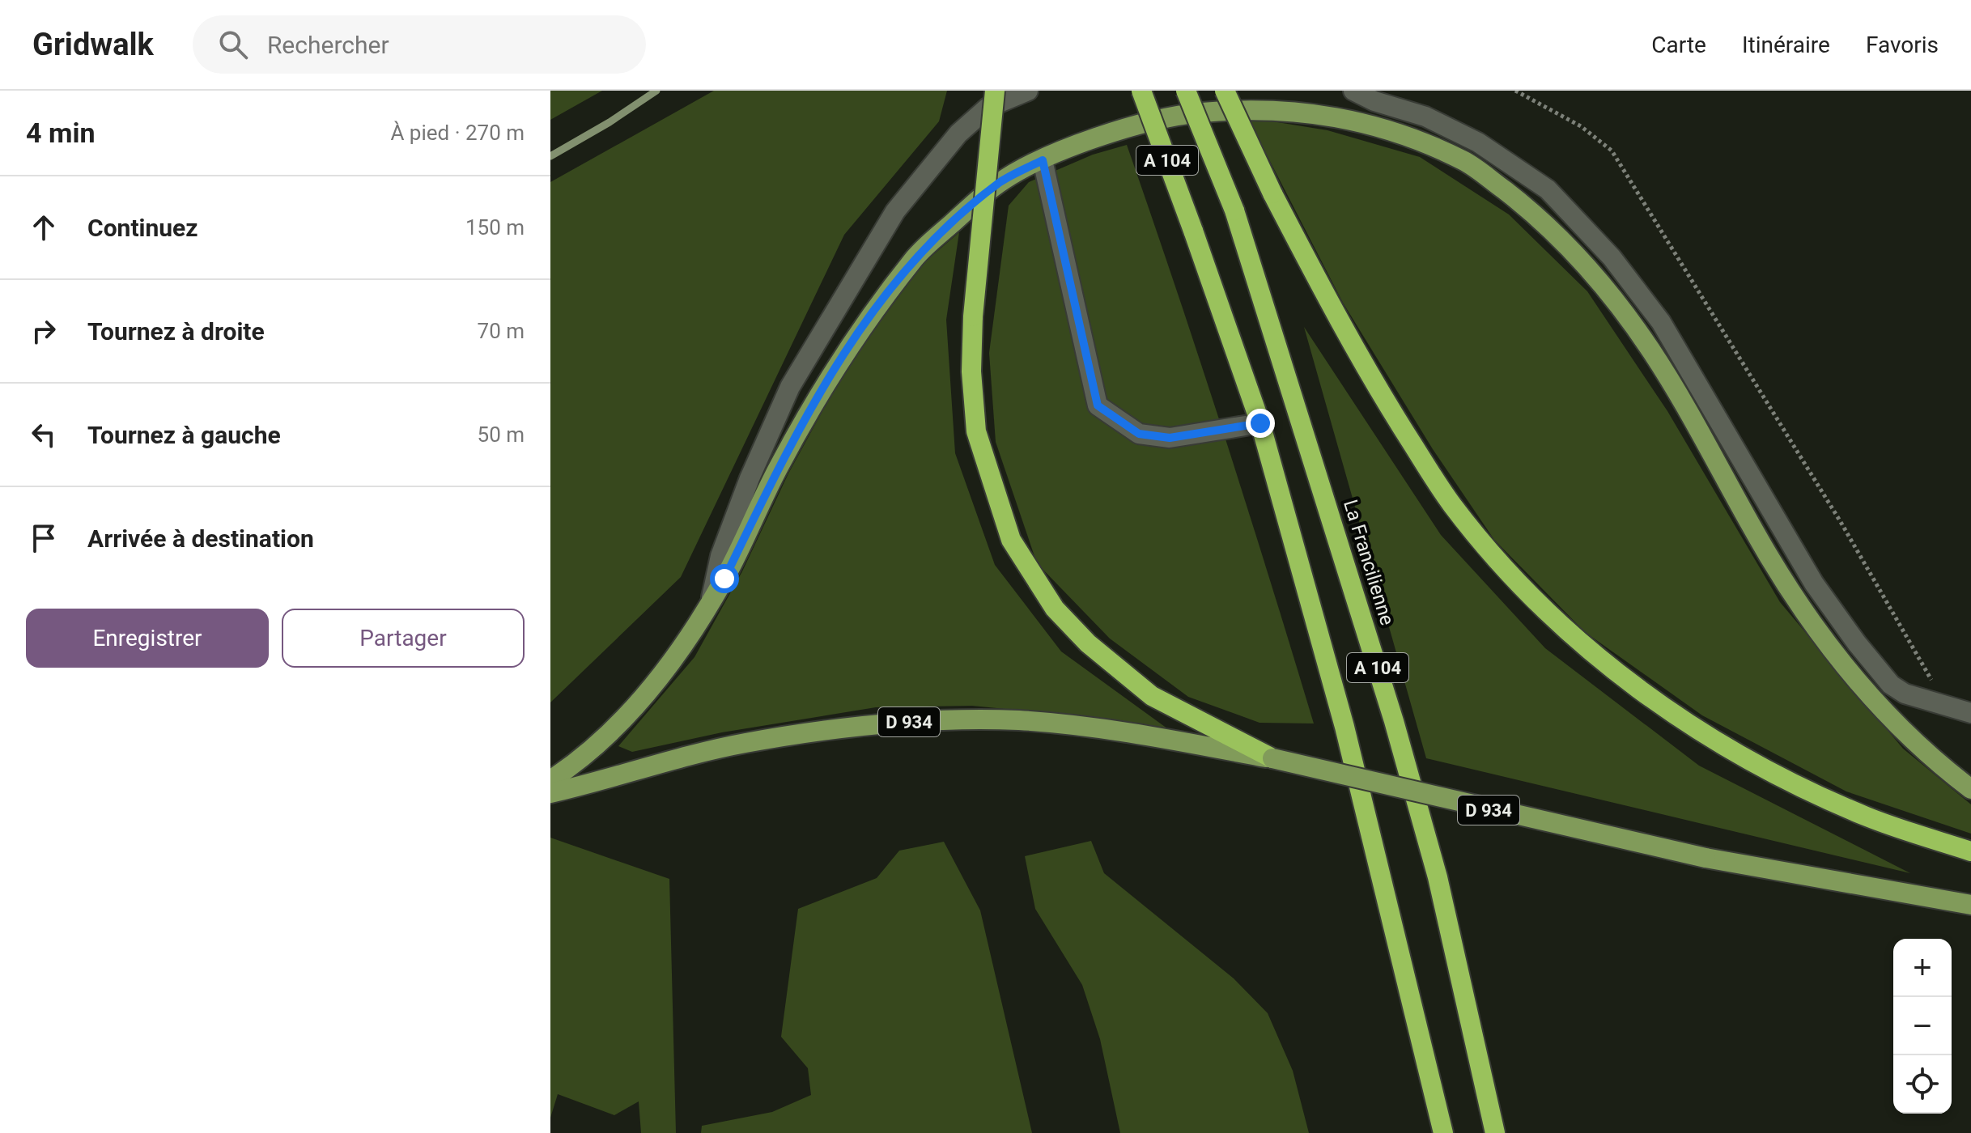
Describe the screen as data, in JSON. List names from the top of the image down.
{
  "streets": {
    "highway": ["A 104", "La Francilienne"],
    "main road": ["D 934"]
  },
  "page": {
    "header": "Gridwalk",
    "search": "Rechercher",
    "nav": ["Carte", "Itinéraire", "Favoris"],
    "heading": ["4 min", "À pied · 270 m"],
    "list": [
      ["Continuez", "150 m"],
      ["Tournez à droite", "70 m"],
      ["Tournez à gauche", "50 m"],
      "Arrivée à destination"
    ],
    "buttons": ["Enregistrer", "Partager"],
    "map_buttons": ["+", "−"]
  }
}
